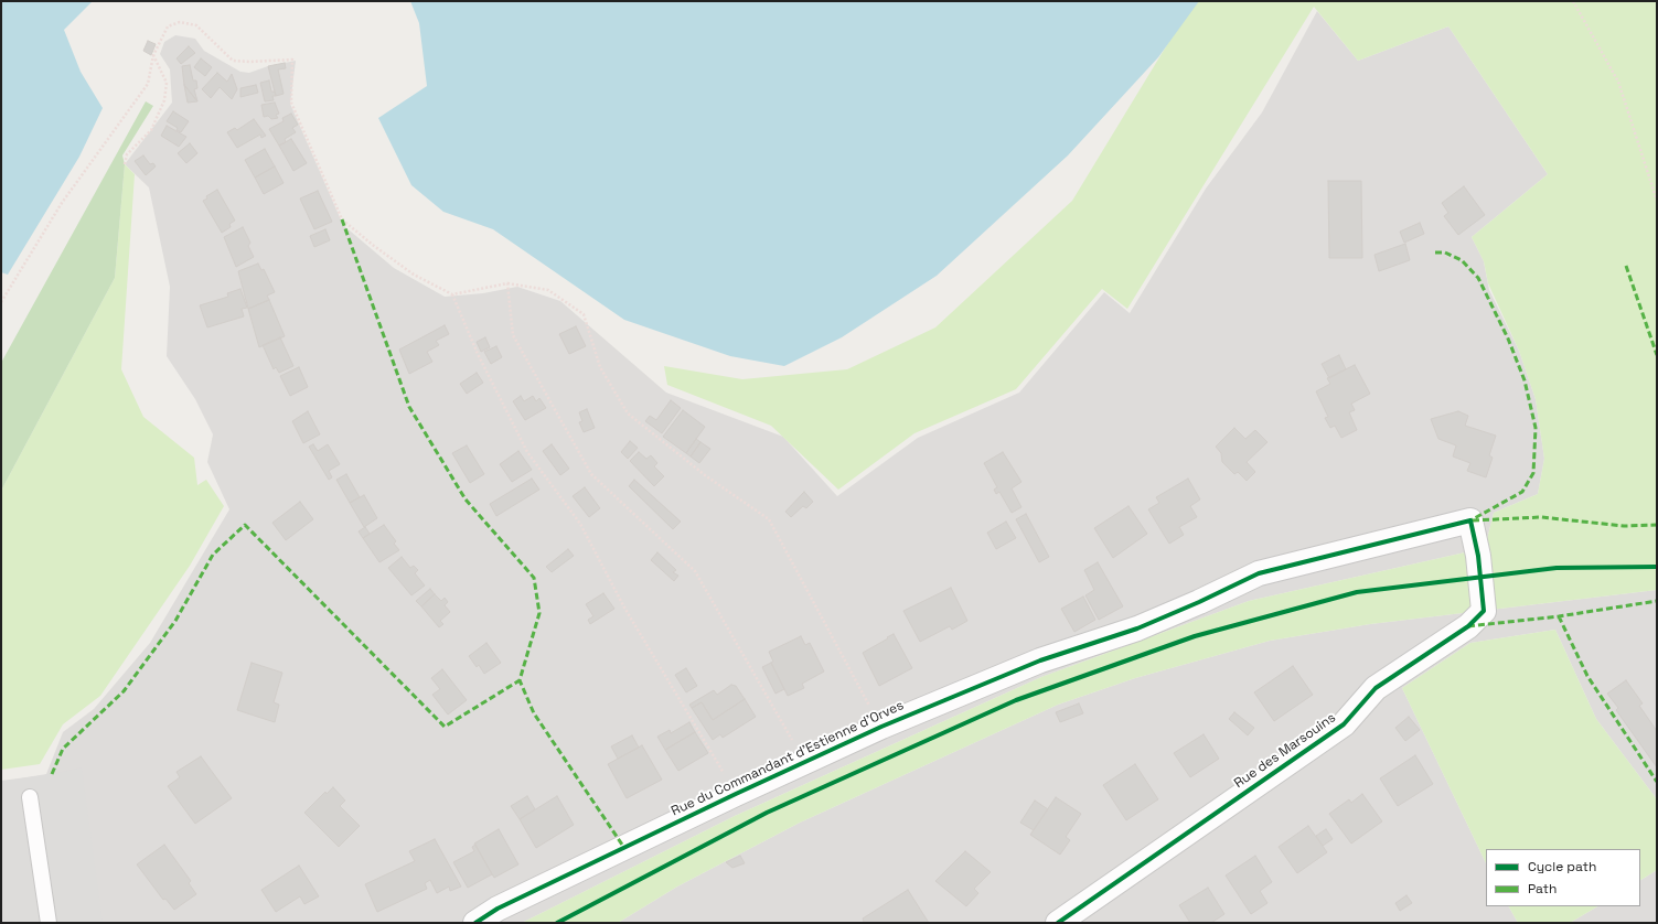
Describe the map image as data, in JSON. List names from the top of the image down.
{
  "streets": {
    "street": ["Rue des Marsouins", "Rue du Commandant d'Estienne d'Orves"]
  },
  "crossings": [
    ["Rue des Marsouins", "Rue du Commandant d'Estienne d'Orves"]
  ],
  "legend": ["Cycle path", "Path"]
}
